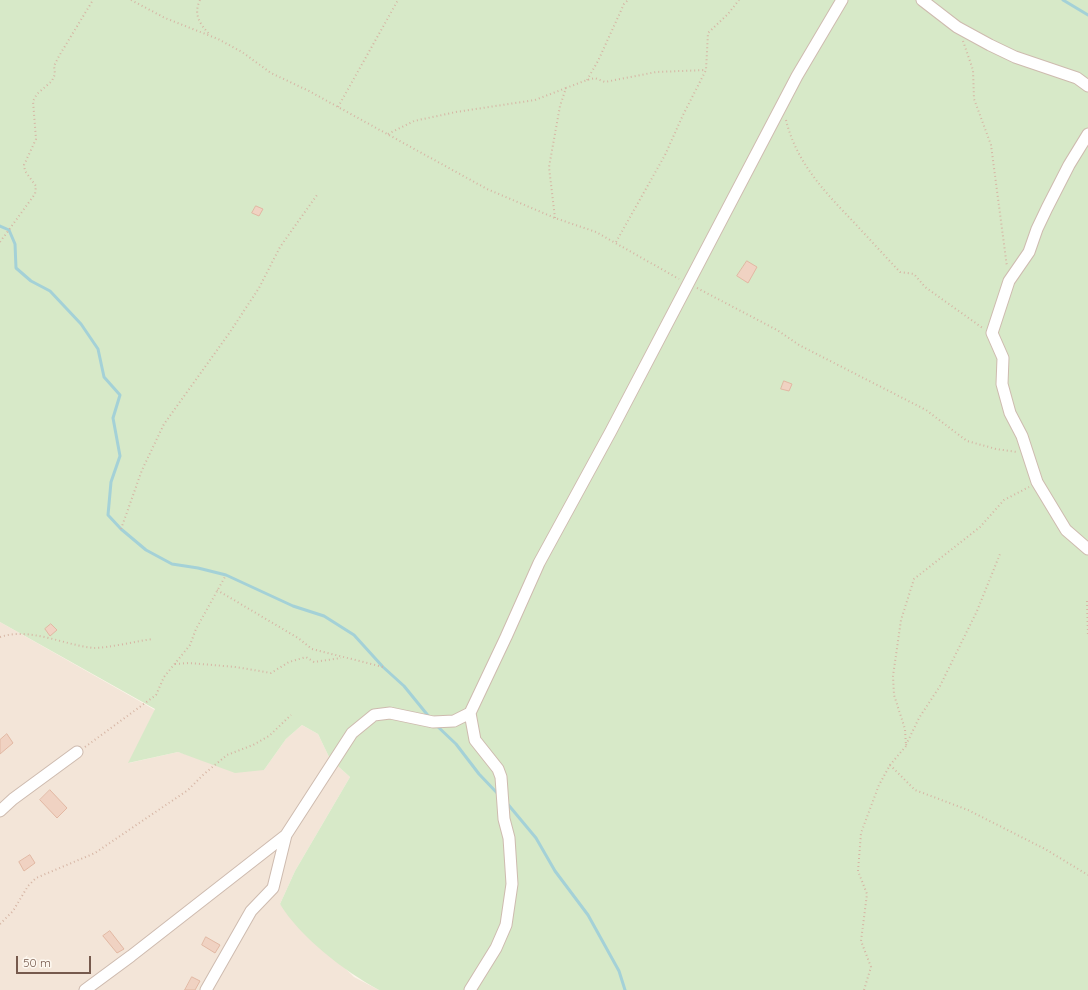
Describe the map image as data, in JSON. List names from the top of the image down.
{
  "scale_bar": "50 m"
}
